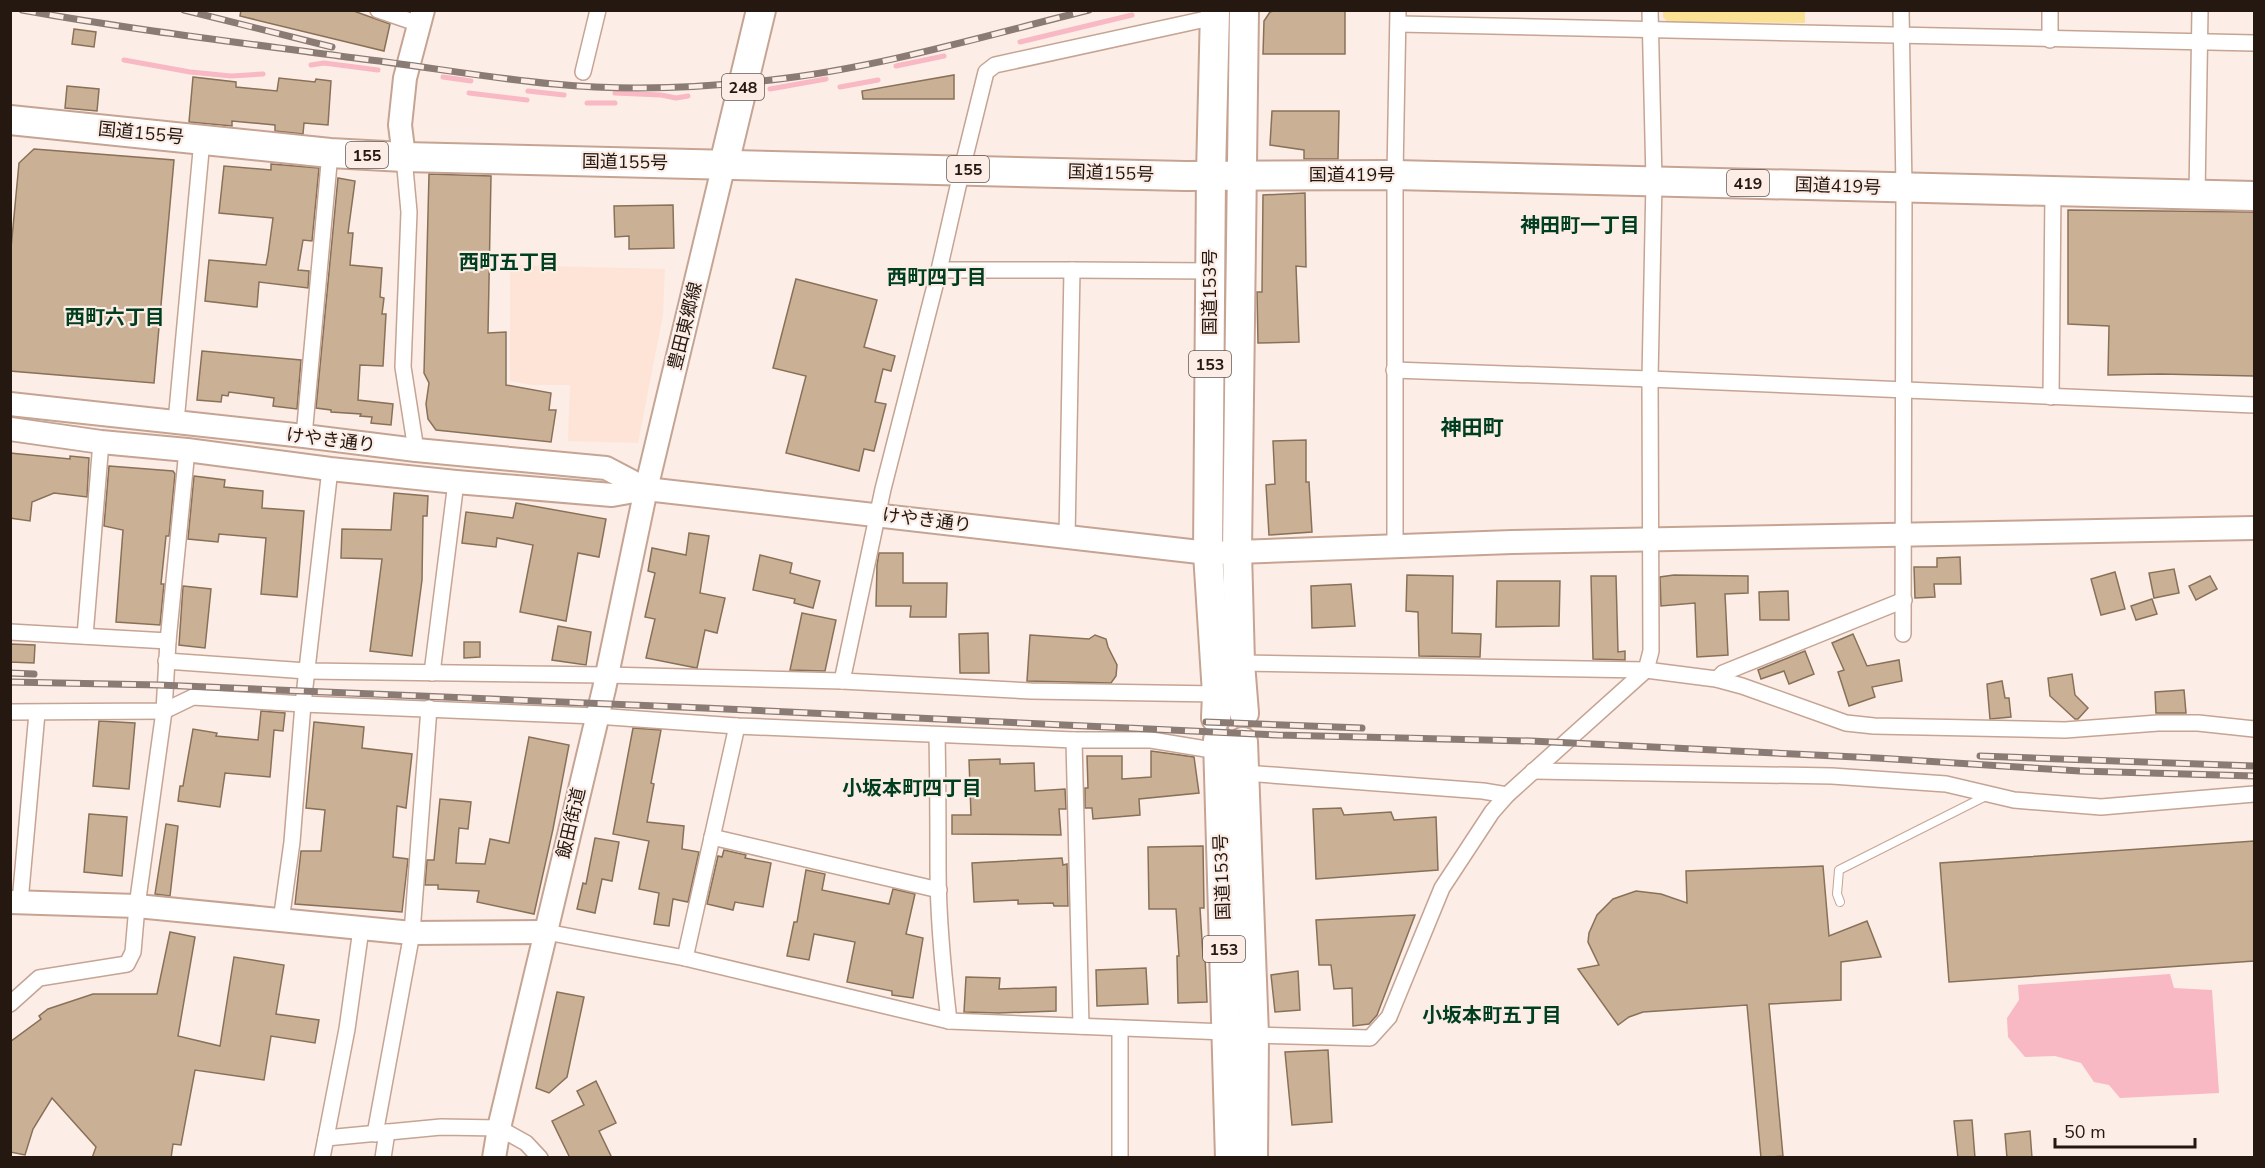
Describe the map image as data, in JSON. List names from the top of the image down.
{
  "streets": {
    "highway": [
      "248",
      "国道155号",
      "155",
      "国道419号",
      "419",
      "国道153号",
      "153"
    ],
    "street": ["豊田東郷線", "けやき通り", "飯田街道"]
  },
  "crossings": [
    ["248", "国道155号"],
    ["248", "豊田東郷線"],
    ["国道155号", "国道419号"],
    ["国道155号", "国道153号"],
    ["国道155号", "豊田東郷線"],
    ["国道419号", "国道153号"],
    ["国道153号", "けやき通り"],
    ["豊田東郷線", "けやき通り"],
    ["豊田東郷線", "飯田街道"],
    ["けやき通り", "飯田街道"]
  ],
  "districts": [
    "神田町一丁目",
    "西町五丁目",
    "西町四丁目",
    "西町六丁目",
    "神田町",
    "小坂本町四丁目",
    "小坂本町五丁目"
  ],
  "scale_bar": "50 m"
}
